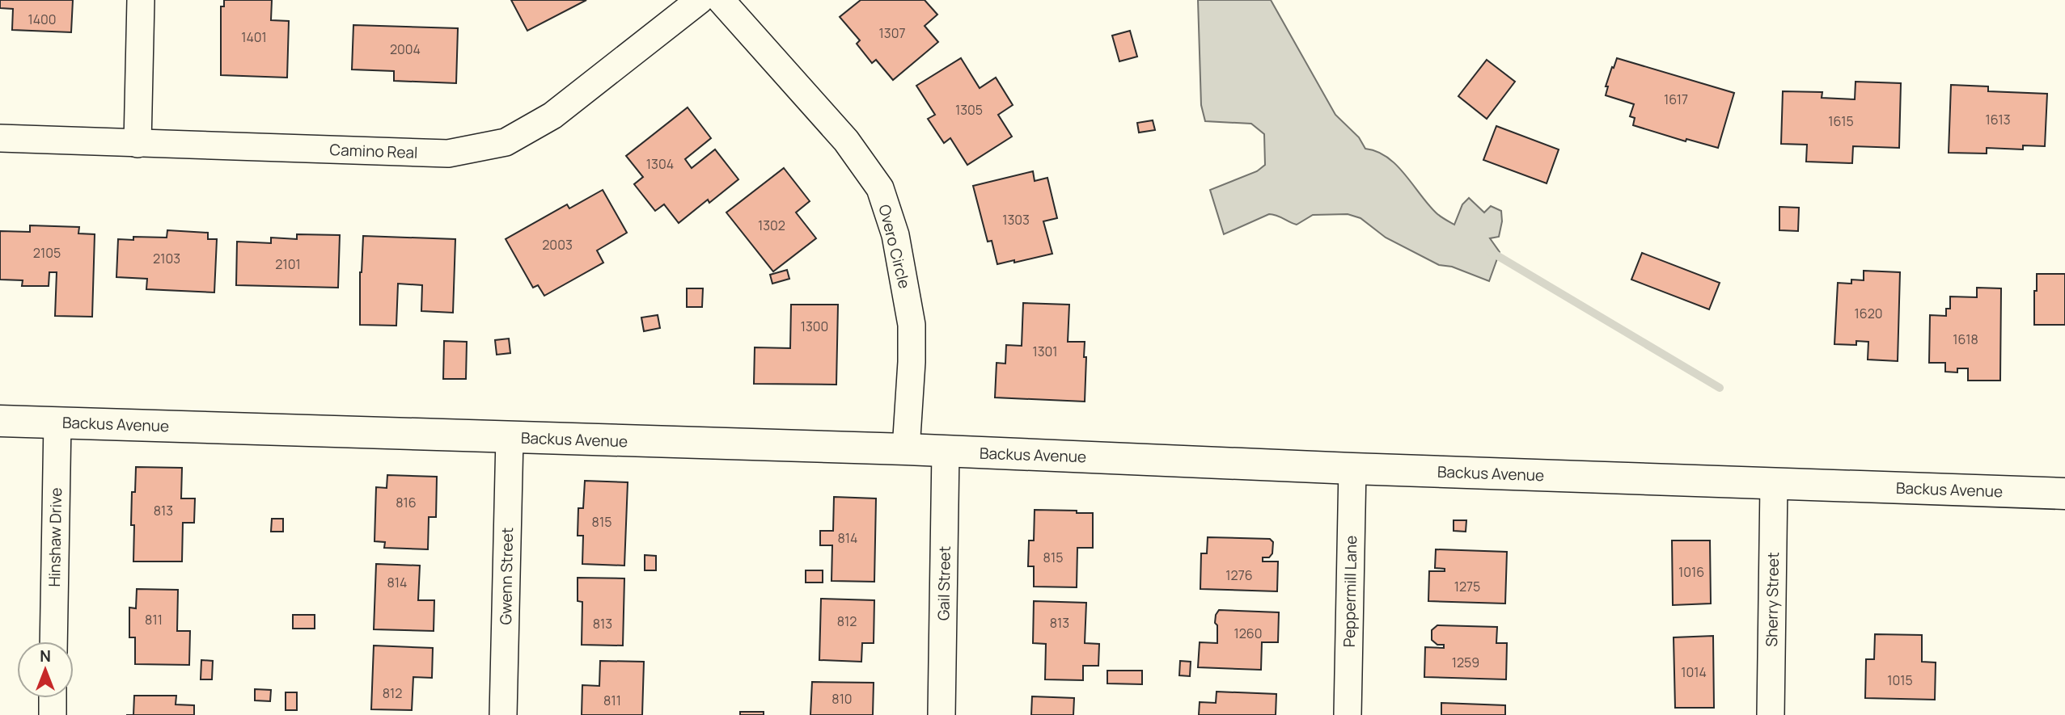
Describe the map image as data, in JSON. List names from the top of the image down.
{
  "streets": {
    "street": [
      "Camino Real",
      "Overo Circle",
      "Backus Avenue",
      "Hinshaw Drive",
      "Gwenn Street",
      "Gail Street",
      "Peppermill Lane",
      "Sherry Street"
    ]
  },
  "crossings": [
    ["Overo Circle", "Backus Avenue"],
    ["Backus Avenue", "Hinshaw Drive"],
    ["Backus Avenue", "Gwenn Street"],
    ["Backus Avenue", "Gail Street"],
    ["Backus Avenue", "Peppermill Lane"],
    ["Backus Avenue", "Sherry Street"]
  ],
  "house_numbers": [
    "1400",
    "1307",
    "1401",
    "2004",
    "1617",
    "1305",
    "1613",
    "1615",
    "1304",
    "1303",
    "1302",
    "2003",
    "2105",
    "2103",
    "2101",
    "1620",
    "1300",
    "1618",
    "1301",
    "816",
    "813",
    "815",
    "814",
    "815",
    "1016",
    "1276",
    "814",
    "1275",
    "811",
    "812",
    "813",
    "813",
    "1260",
    "1259",
    "1014",
    "1015",
    "812",
    "810",
    "811"
  ],
  "north": "top"
}
